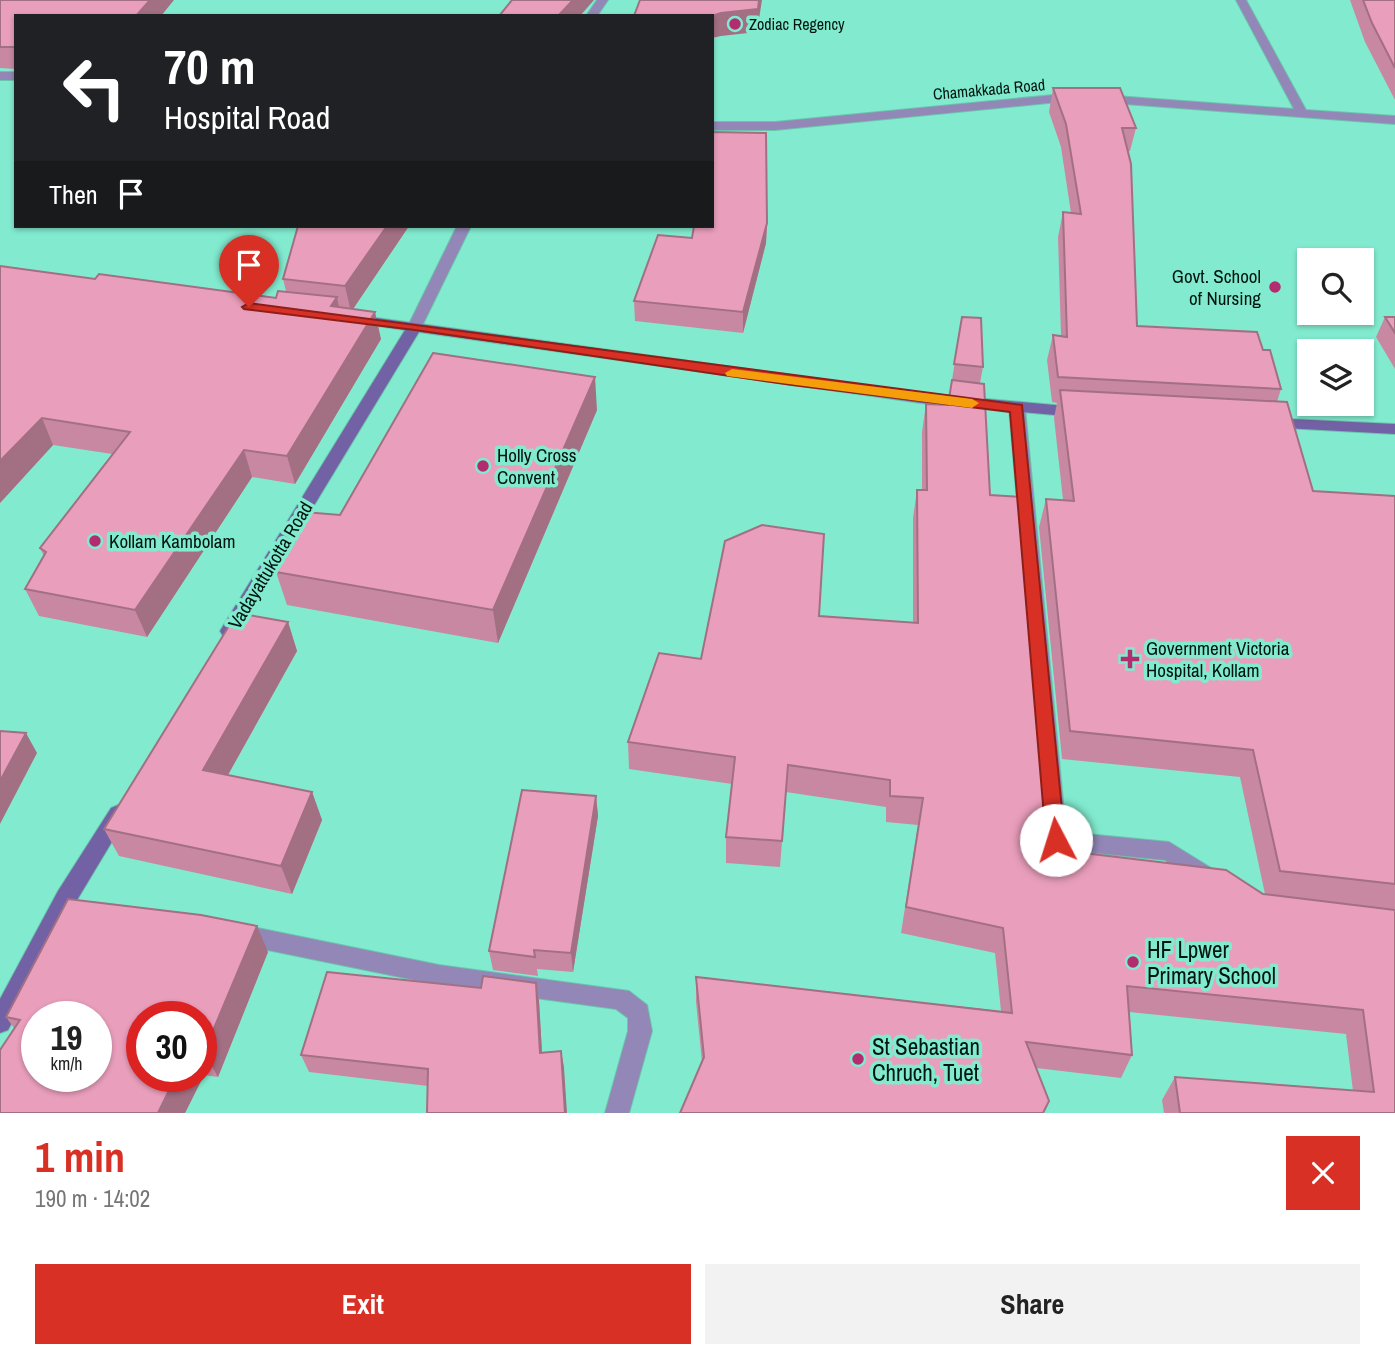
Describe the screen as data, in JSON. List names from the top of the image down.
{
  "streets": {
    "main road": ["Vadayattukotta Road"],
    "street": ["Chamakkada Road"]
  },
  "places": {
    "other": [
      "Zodiac Regency",
      "Govt. School of Nursing",
      "Holly Cross Convent",
      "Kollam Kambolam",
      "HF Lpwer Primary School",
      "St Sebastian Chruch, Tuet"
    ],
    "health": ["Government Victoria Hospital, Kollam"]
  },
  "page": {
    "turn": ["70 m", "Hospital Road"],
    "then": "Then",
    "speed": "19 km/h",
    "limit": "30",
    "heading": ["1 min", "190 m · 14:02"],
    "buttons": ["Exit", "Share"]
  }
}
